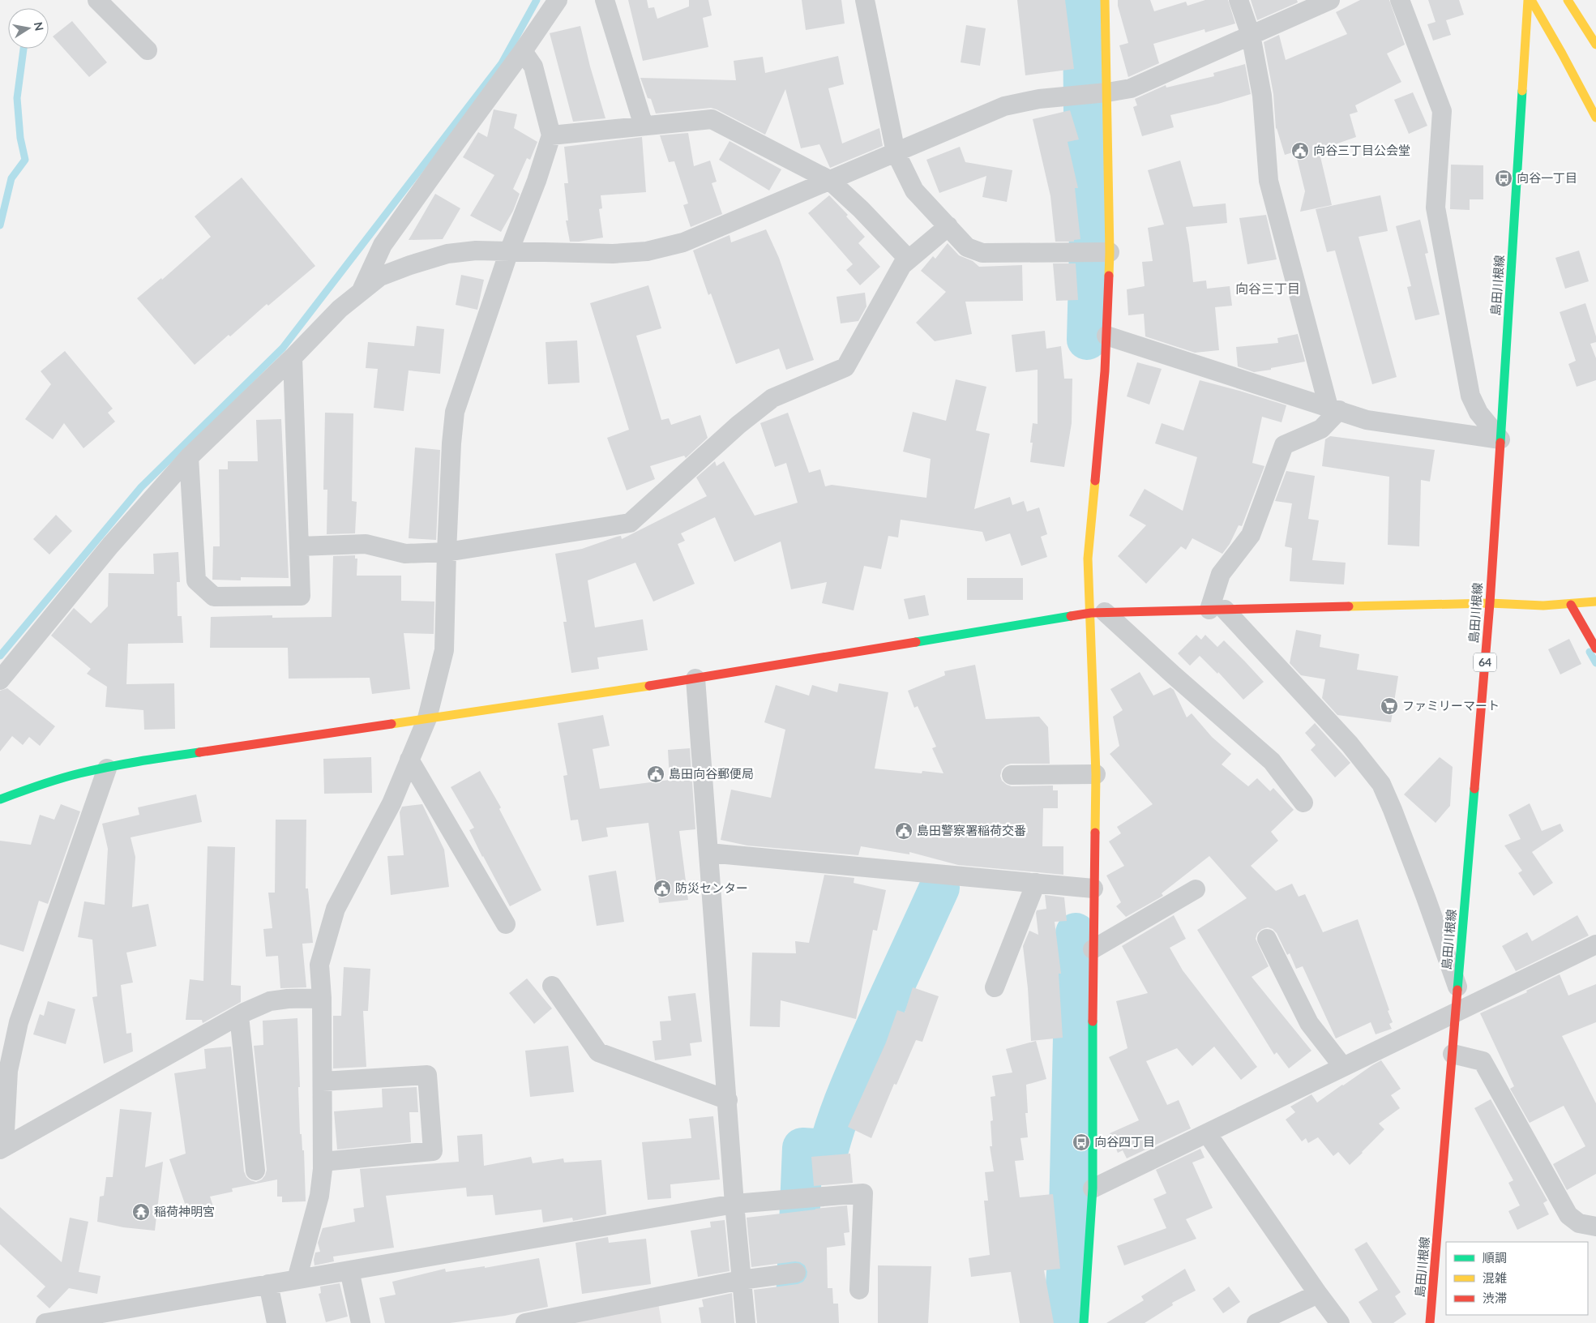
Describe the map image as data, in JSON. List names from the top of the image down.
{
  "streets": {
    "main road": ["島田川根線", "64"]
  },
  "districts": ["向谷三丁目"],
  "places": {
    "public building": [
      "向谷三丁目公会堂",
      "島田向谷郵便局",
      "島田警察署稲荷交番",
      "防災センター"
    ],
    "bus stop": ["向谷一丁目", "向谷四丁目"],
    "supermarket": ["ファミリーマート"],
    "temple": ["稲荷神明宮"]
  },
  "legend": ["順調", "混雑", "渋滞"],
  "north": "right"
}
